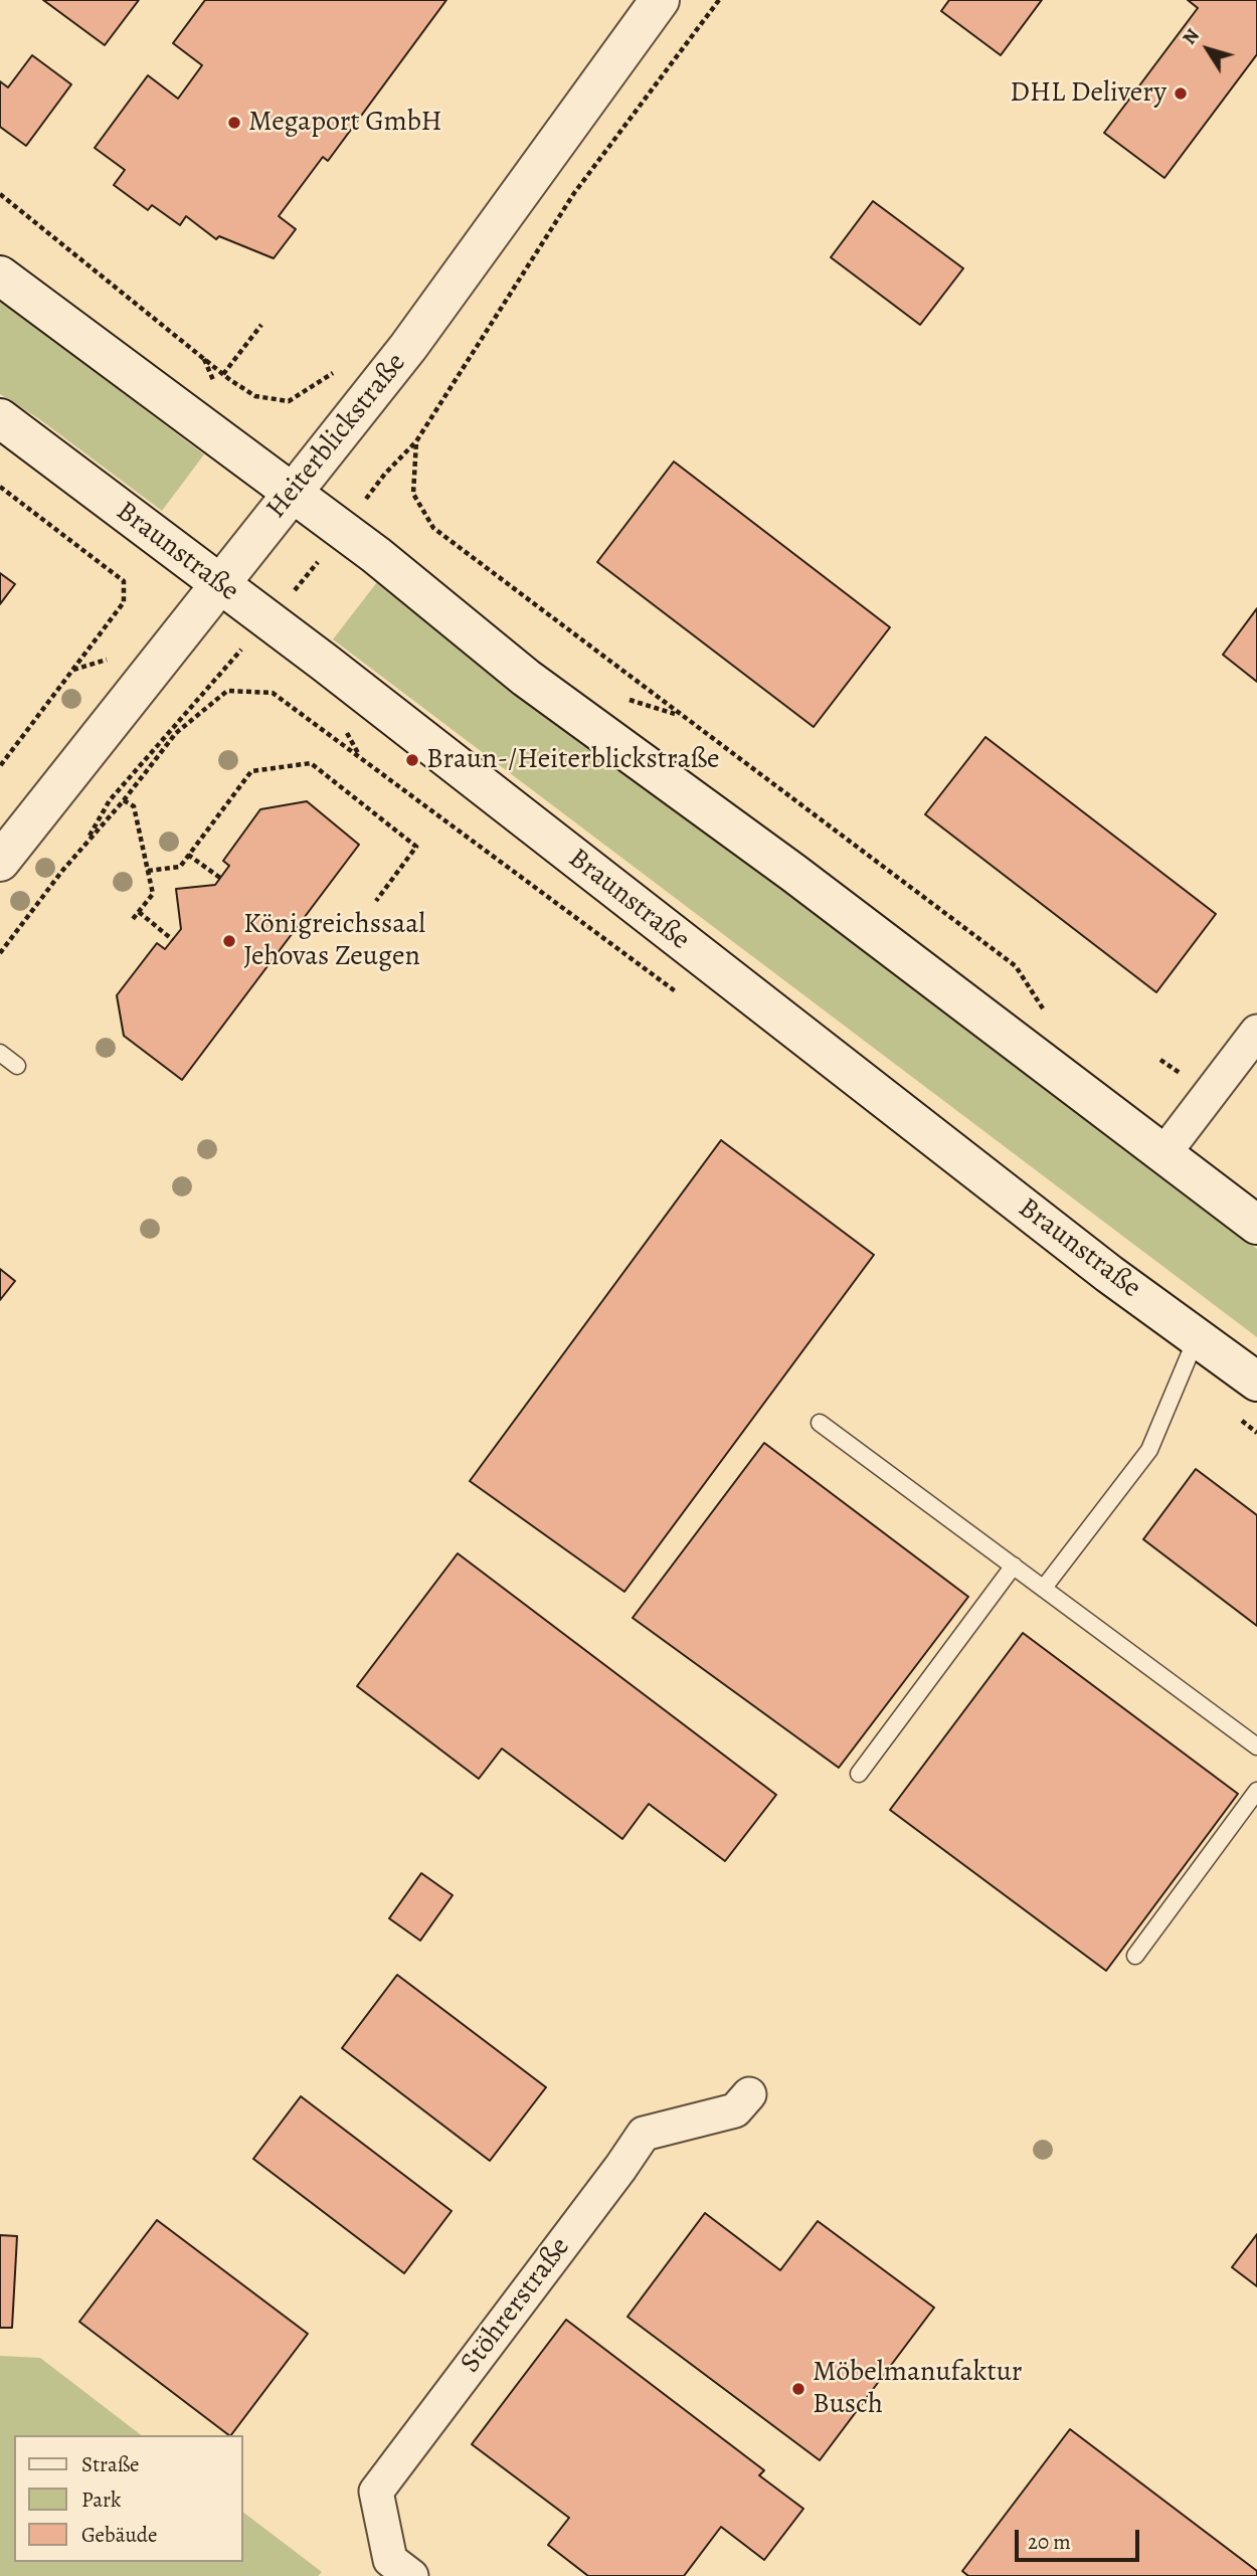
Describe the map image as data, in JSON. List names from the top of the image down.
{
  "streets": {
    "main road": ["Heiterblickstraße", "Braunstraße"],
    "street": ["Stöhrerstraße"]
  },
  "crossings": [
    ["Heiterblickstraße", "Braunstraße"]
  ],
  "places": [
    "DHL Delivery",
    "Megaport GmbH",
    "Braun-/Heiterblickstraße",
    "Königreichssaal Jehovas Zeugen",
    "Möbelmanufaktur Busch"
  ],
  "legend": ["Straße", "Park", "Gebäude"],
  "scale_bar": "20 m",
  "north": "top left"
}
